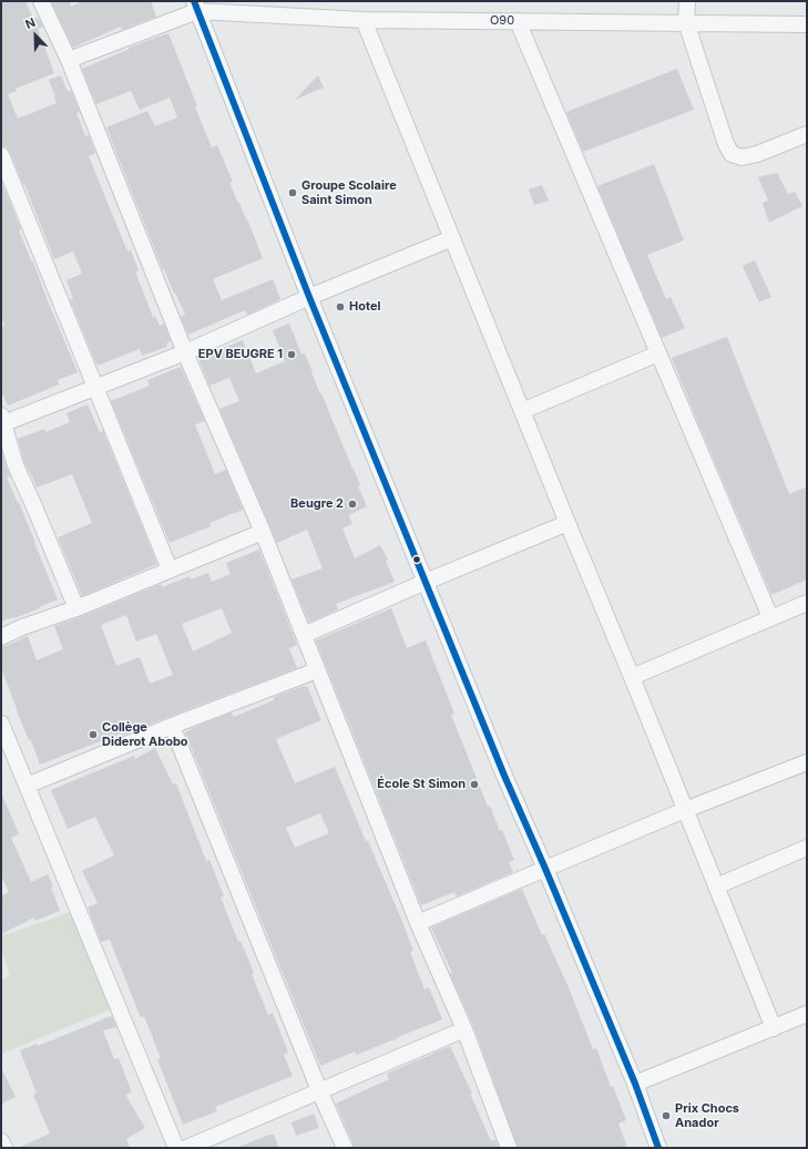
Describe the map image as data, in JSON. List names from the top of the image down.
{
  "streets": {
    "street": ["O90"]
  },
  "places": [
    "Groupe Scolaire Saint Simon",
    "Hotel",
    "EPV BEUGRE 1",
    "Beugre 2",
    "Collège Diderot Abobo",
    "École St Simon",
    "Prix Chocs Anador"
  ],
  "north": "top left"
}
